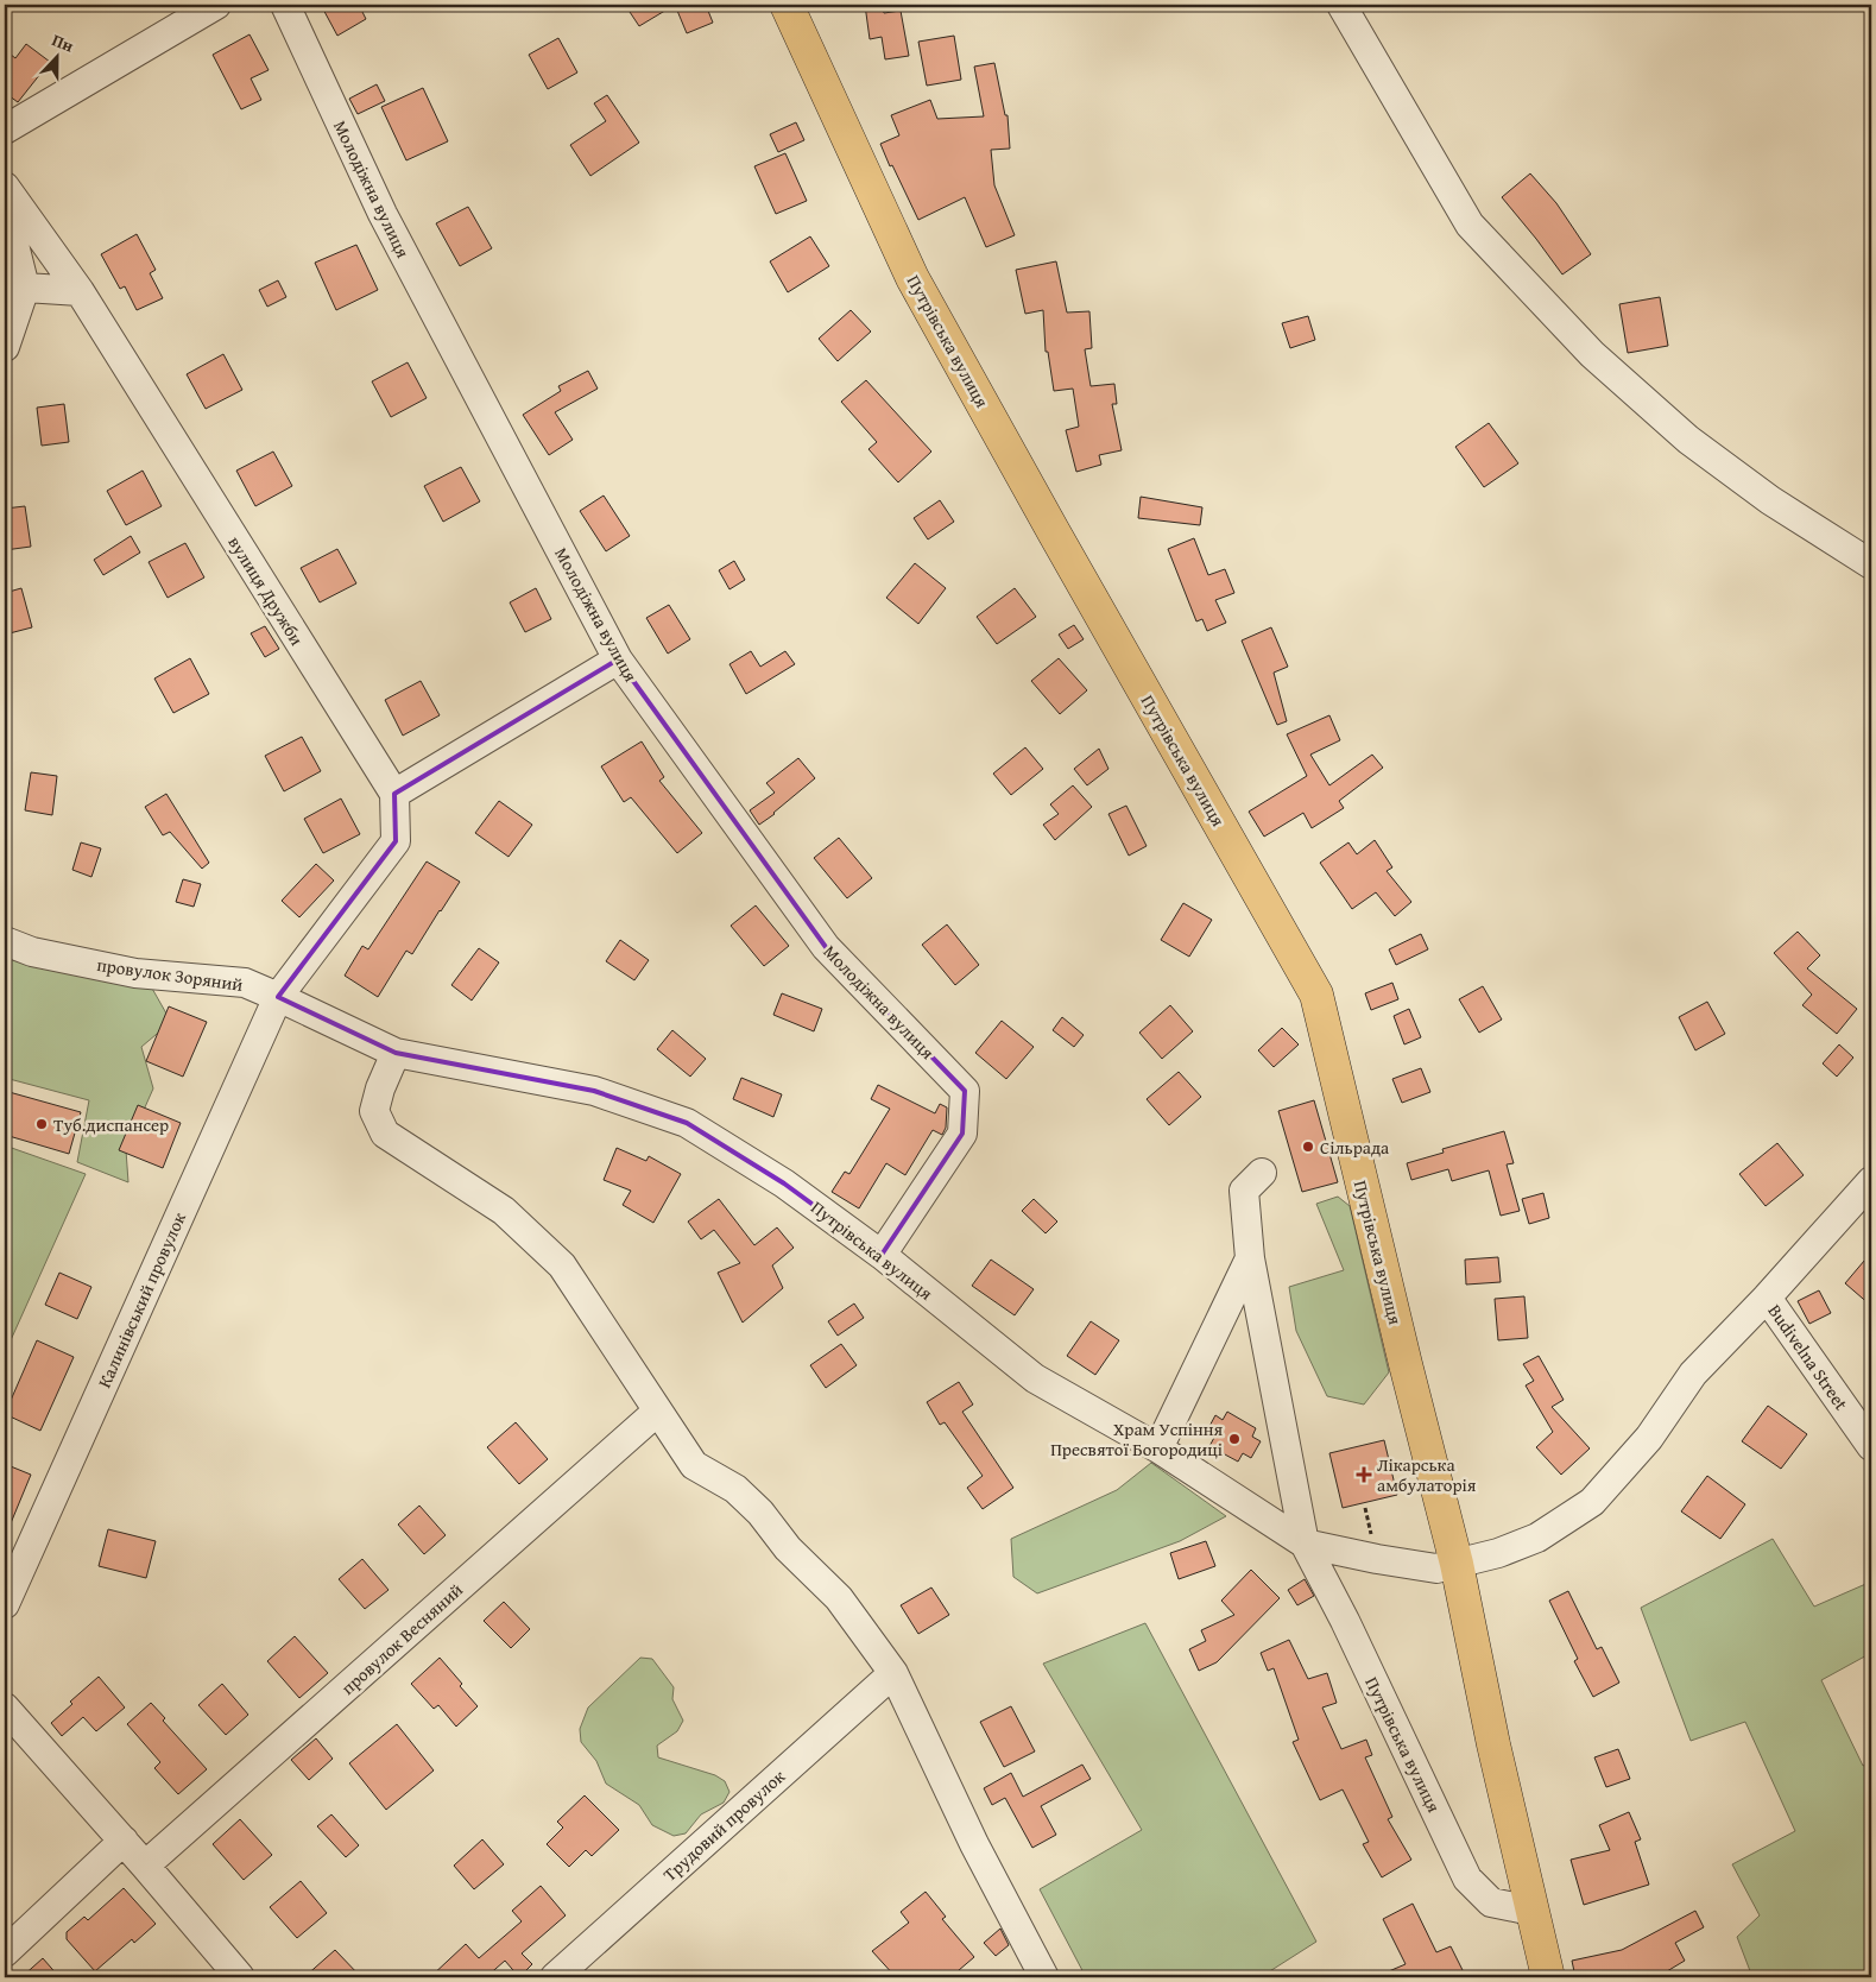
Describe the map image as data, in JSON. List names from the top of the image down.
{
  "streets": {
    "main road": ["Путрівська вулиця"],
    "street": [
      "Молодіжна вулиця",
      "вулиця Дружби",
      "провулок Зоряний",
      "Калинівський провулок",
      "Budivelna Street",
      "провулок Весняний",
      "Трудовий провулок"
    ]
  },
  "crossings": [
    ["Молодіжна вулиця", "Путрівська вулиця"],
    ["Путрівська вулиця", "провулок Зоряний"],
    ["провулок Зоряний", "Калинівський провулок"]
  ],
  "places": {
    "other": ["Туб.диспансер", "Сільрада", "Храм Успіння Пресвятої Богородиці"],
    "health": ["Лікарська амбулаторія"]
  },
  "north": "top"
}
